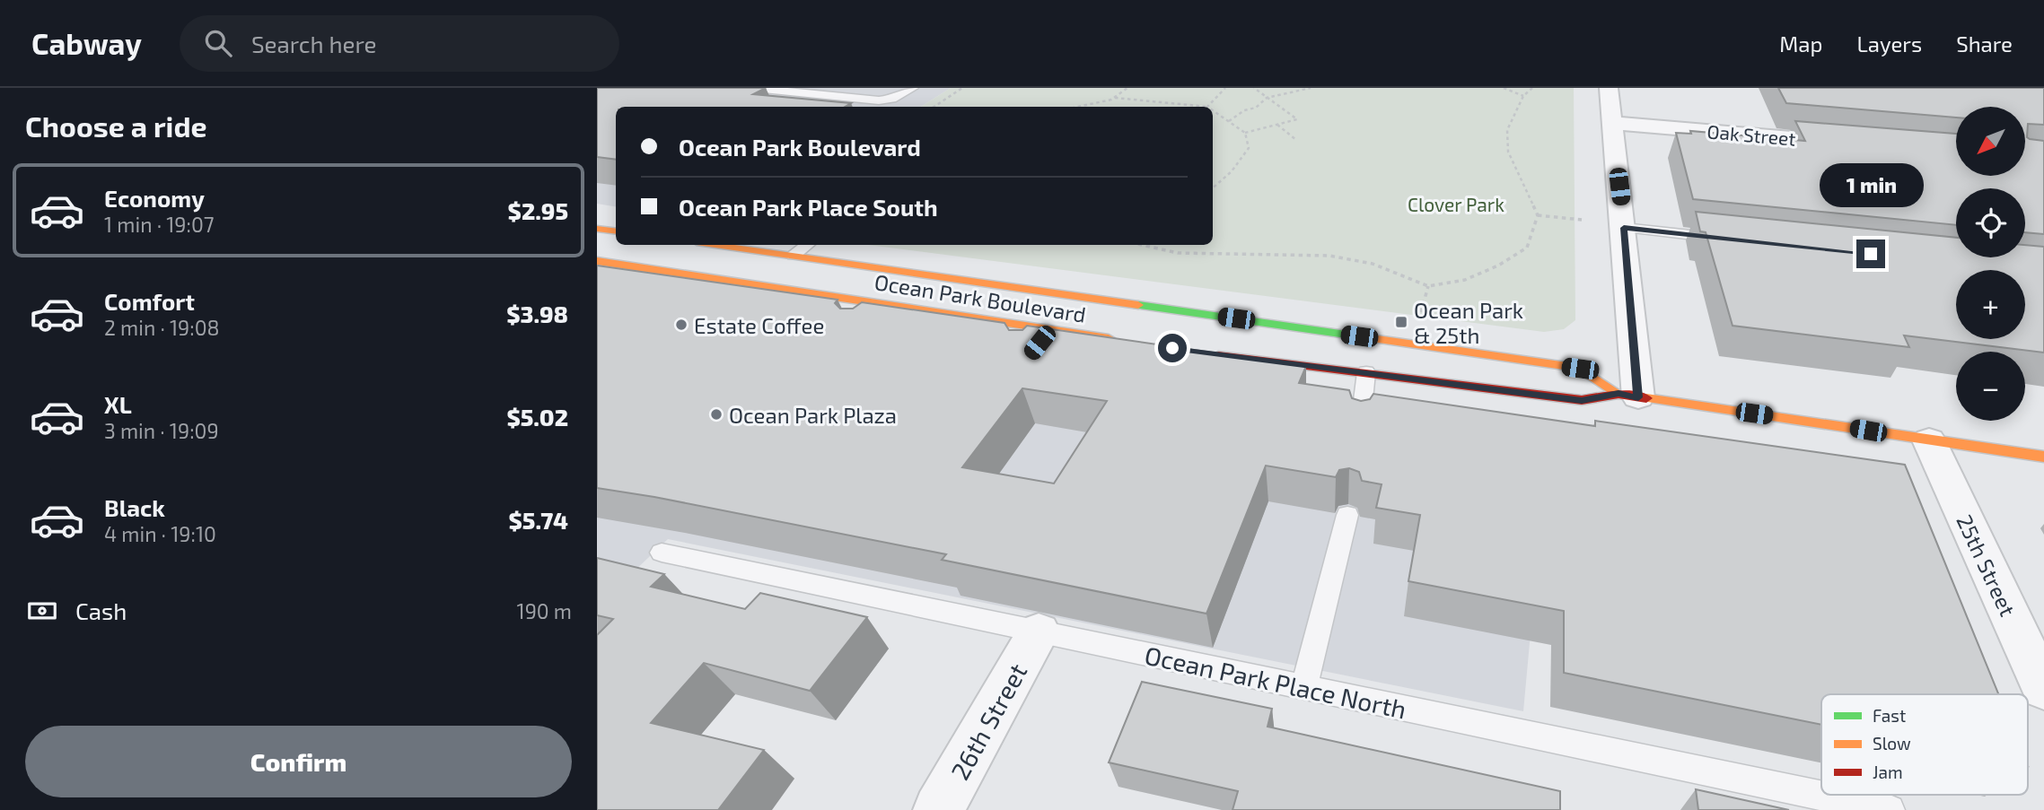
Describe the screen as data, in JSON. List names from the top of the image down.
{
  "streets": {
    "street": [
      "Oak Street",
      "Ocean Park Boulevard",
      "25th Street",
      "26th Street"
    ],
    "lane": ["Ocean Park Place North"]
  },
  "crossings": [
    ["Ocean Park Boulevard", "25th Street"],
    ["Ocean Park Place North", "26th Street"]
  ],
  "parks": ["Clover Park"],
  "places": {
    "transit": ["Ocean Park & 25th"],
    "other": ["Estate Coffee", "Ocean Park Plaza"]
  },
  "legend": ["Fast", "Slow", "Jam"],
  "north": "bottom left",
  "page": {
    "header": "Cabway",
    "search": "Search here",
    "nav": ["Map", "Layers", "Share"],
    "heading": "Choose a ride",
    "map_buttons": ["+", "−"],
    "banner": ["Ocean Park Boulevard", "Ocean Park Place South"],
    "list": [
      {
        "name": "Economy",
        "note": "1 min · 19:07",
        "value": "$2.95"
      },
      {
        "name": "Comfort",
        "note": "2 min · 19:08",
        "value": "$3.98"
      },
      {
        "name": "XL",
        "note": "3 min · 19:09",
        "value": "$5.02"
      },
      {
        "name": "Black",
        "note": "4 min · 19:10",
        "value": "$5.74"
      }
    ],
    "bubble": "1 min",
    "pay": ["Cash", "190 m"],
    "buttons": "Confirm"
  }
}
